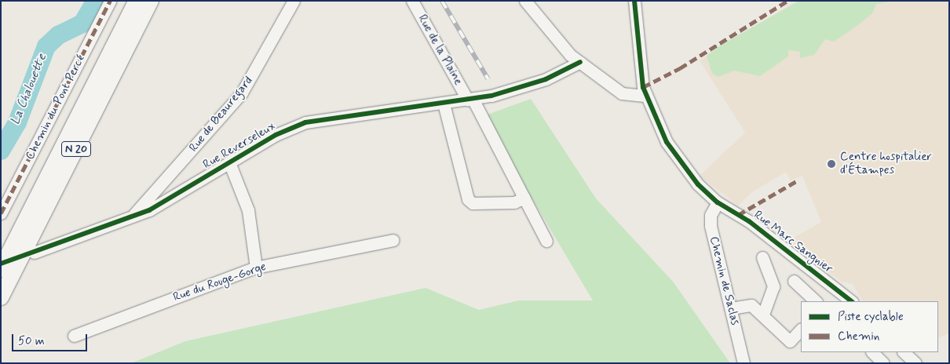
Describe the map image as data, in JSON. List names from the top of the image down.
{
  "streets": {
    "main road": ["N 20"],
    "street": [
      "Rue de la Plaine",
      "Chemin du Pont Percé",
      "Rue de Beauregard",
      "Rue Reverseleux",
      "Rue Marc Sangnier",
      "Chemin de Saclas",
      "Rue du Rouge-Gorge"
    ]
  },
  "crossings": [
    ["Rue de la Plaine", "Rue Reverseleux"],
    ["Rue de Beauregard", "Rue Reverseleux"],
    ["Rue Marc Sangnier", "Chemin de Saclas"]
  ],
  "water": ["La Chalouette"],
  "places": ["Centre hospitalier d'Étampes"],
  "legend": ["Piste cyclable", "Chemin"],
  "scale_bar": "50 m"
}
